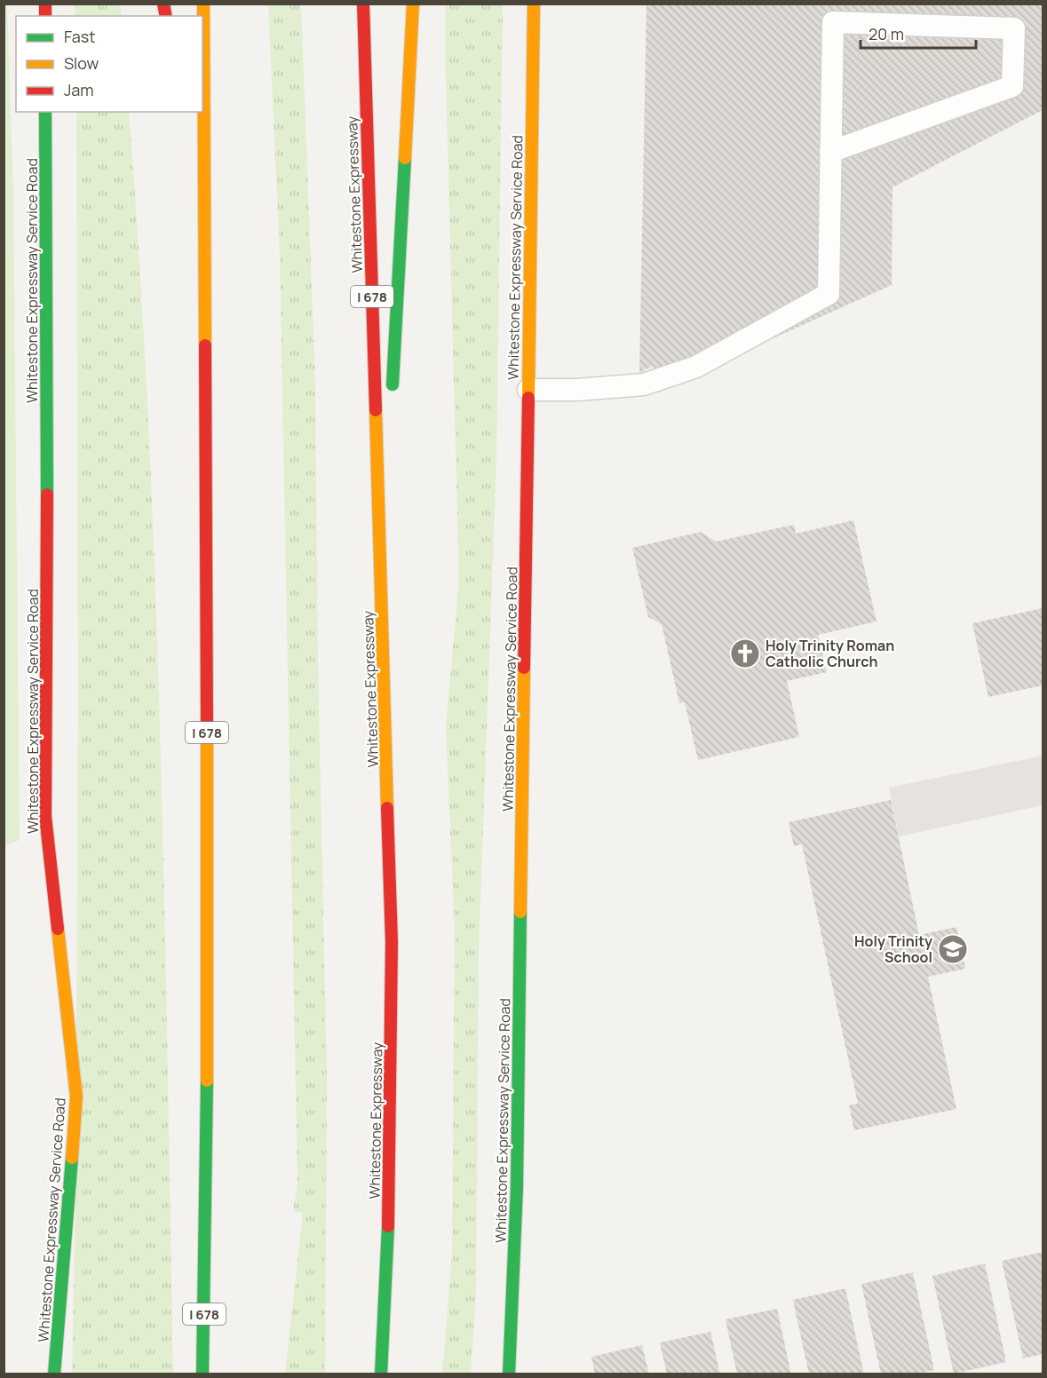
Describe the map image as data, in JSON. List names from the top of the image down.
{
  "streets": {
    "main road": ["Whitestone Expressway", "Whitestone Expressway Service Road", "I 678"]
  },
  "places": {
    "church": ["Holy Trinity Roman Catholic Church"],
    "school or university": ["Holy Trinity School"]
  },
  "legend": ["Fast", "Slow", "Jam"],
  "scale_bar": "20 m"
}
